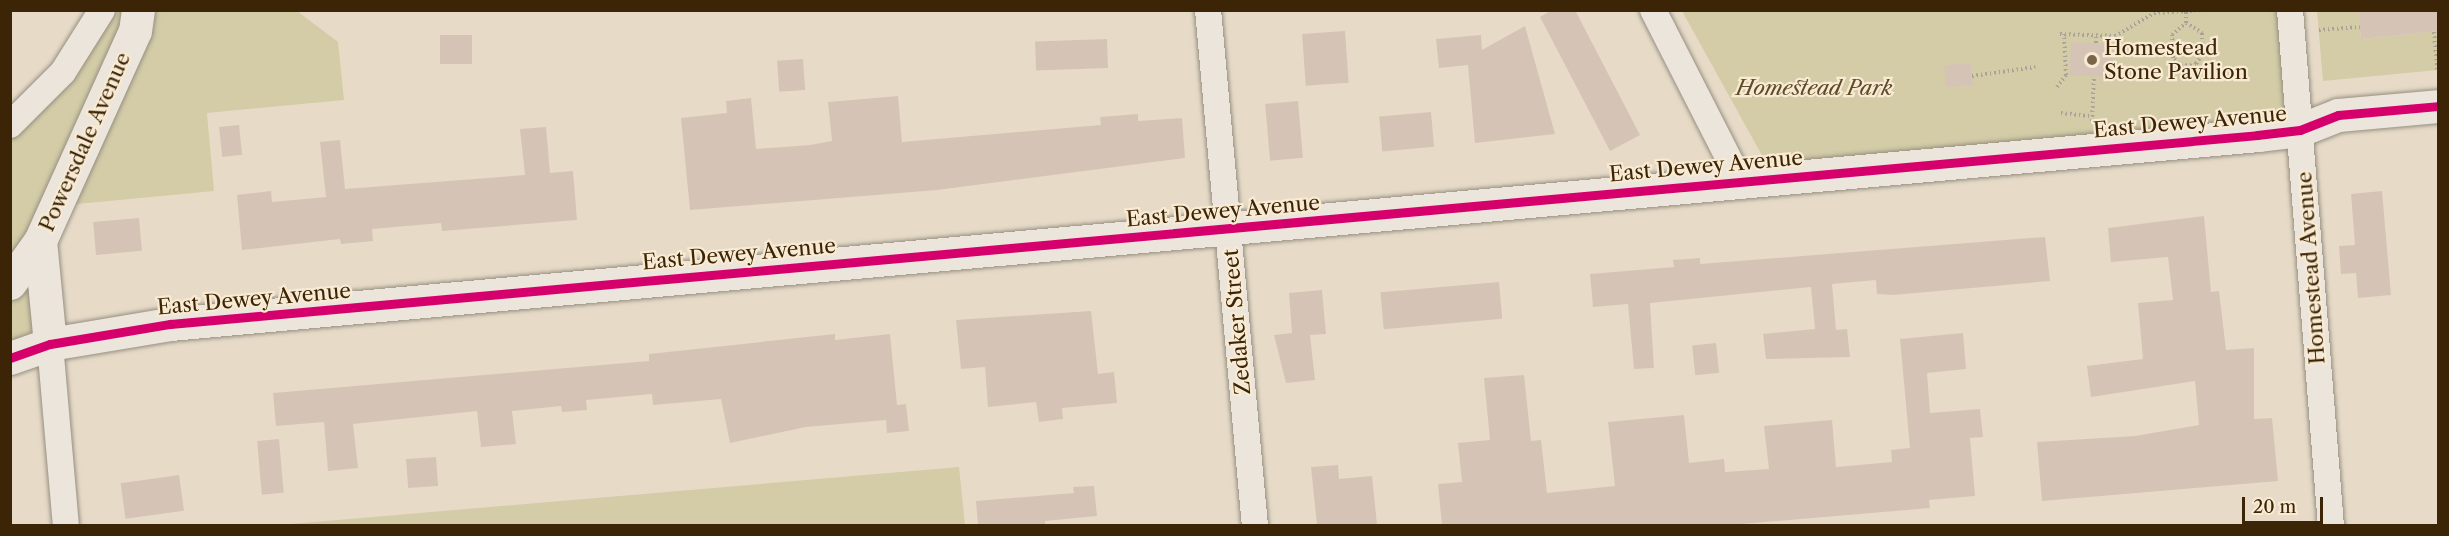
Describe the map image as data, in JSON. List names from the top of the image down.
{
  "streets": {
    "street": [
      "East Dewey Avenue",
      "Powersdale Avenue",
      "Homestead Avenue",
      "Zedaker Street"
    ]
  },
  "crossings": [
    ["East Dewey Avenue", "Powersdale Avenue"],
    ["East Dewey Avenue", "Homestead Avenue"],
    ["East Dewey Avenue", "Zedaker Street"]
  ],
  "parks": ["Homestead Park"],
  "places": ["Homestead Stone Pavilion"],
  "scale_bar": "20 m"
}
